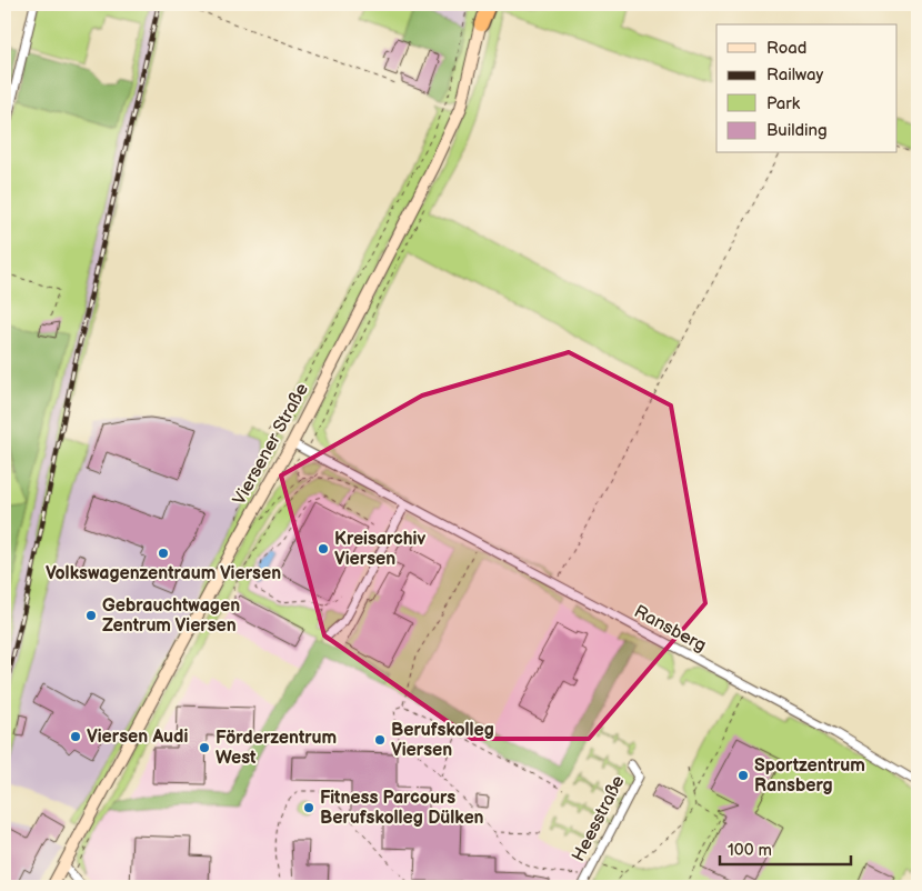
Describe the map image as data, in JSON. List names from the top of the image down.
{
  "streets": {
    "main road": ["Viersener Straße"],
    "street": ["Ransberg", "Heesstraße"]
  },
  "crossings": [
    ["Viersener Straße", "Ransberg"]
  ],
  "places": [
    "Kreisarchiv Viersen",
    "Volkswagenzentraum Viersen",
    "Gebrauchtwagen Zentrum Viersen",
    "Viersen Audi",
    "Berufskolleg Viersen",
    "Förderzentrum West",
    "Sportzentrum Ransberg",
    "Fitness Parcours Berufskolleg Dülken"
  ],
  "legend": [
    "Road",
    "Railway",
    "Park",
    "Building"
  ],
  "scale_bar": "100 m"
}
